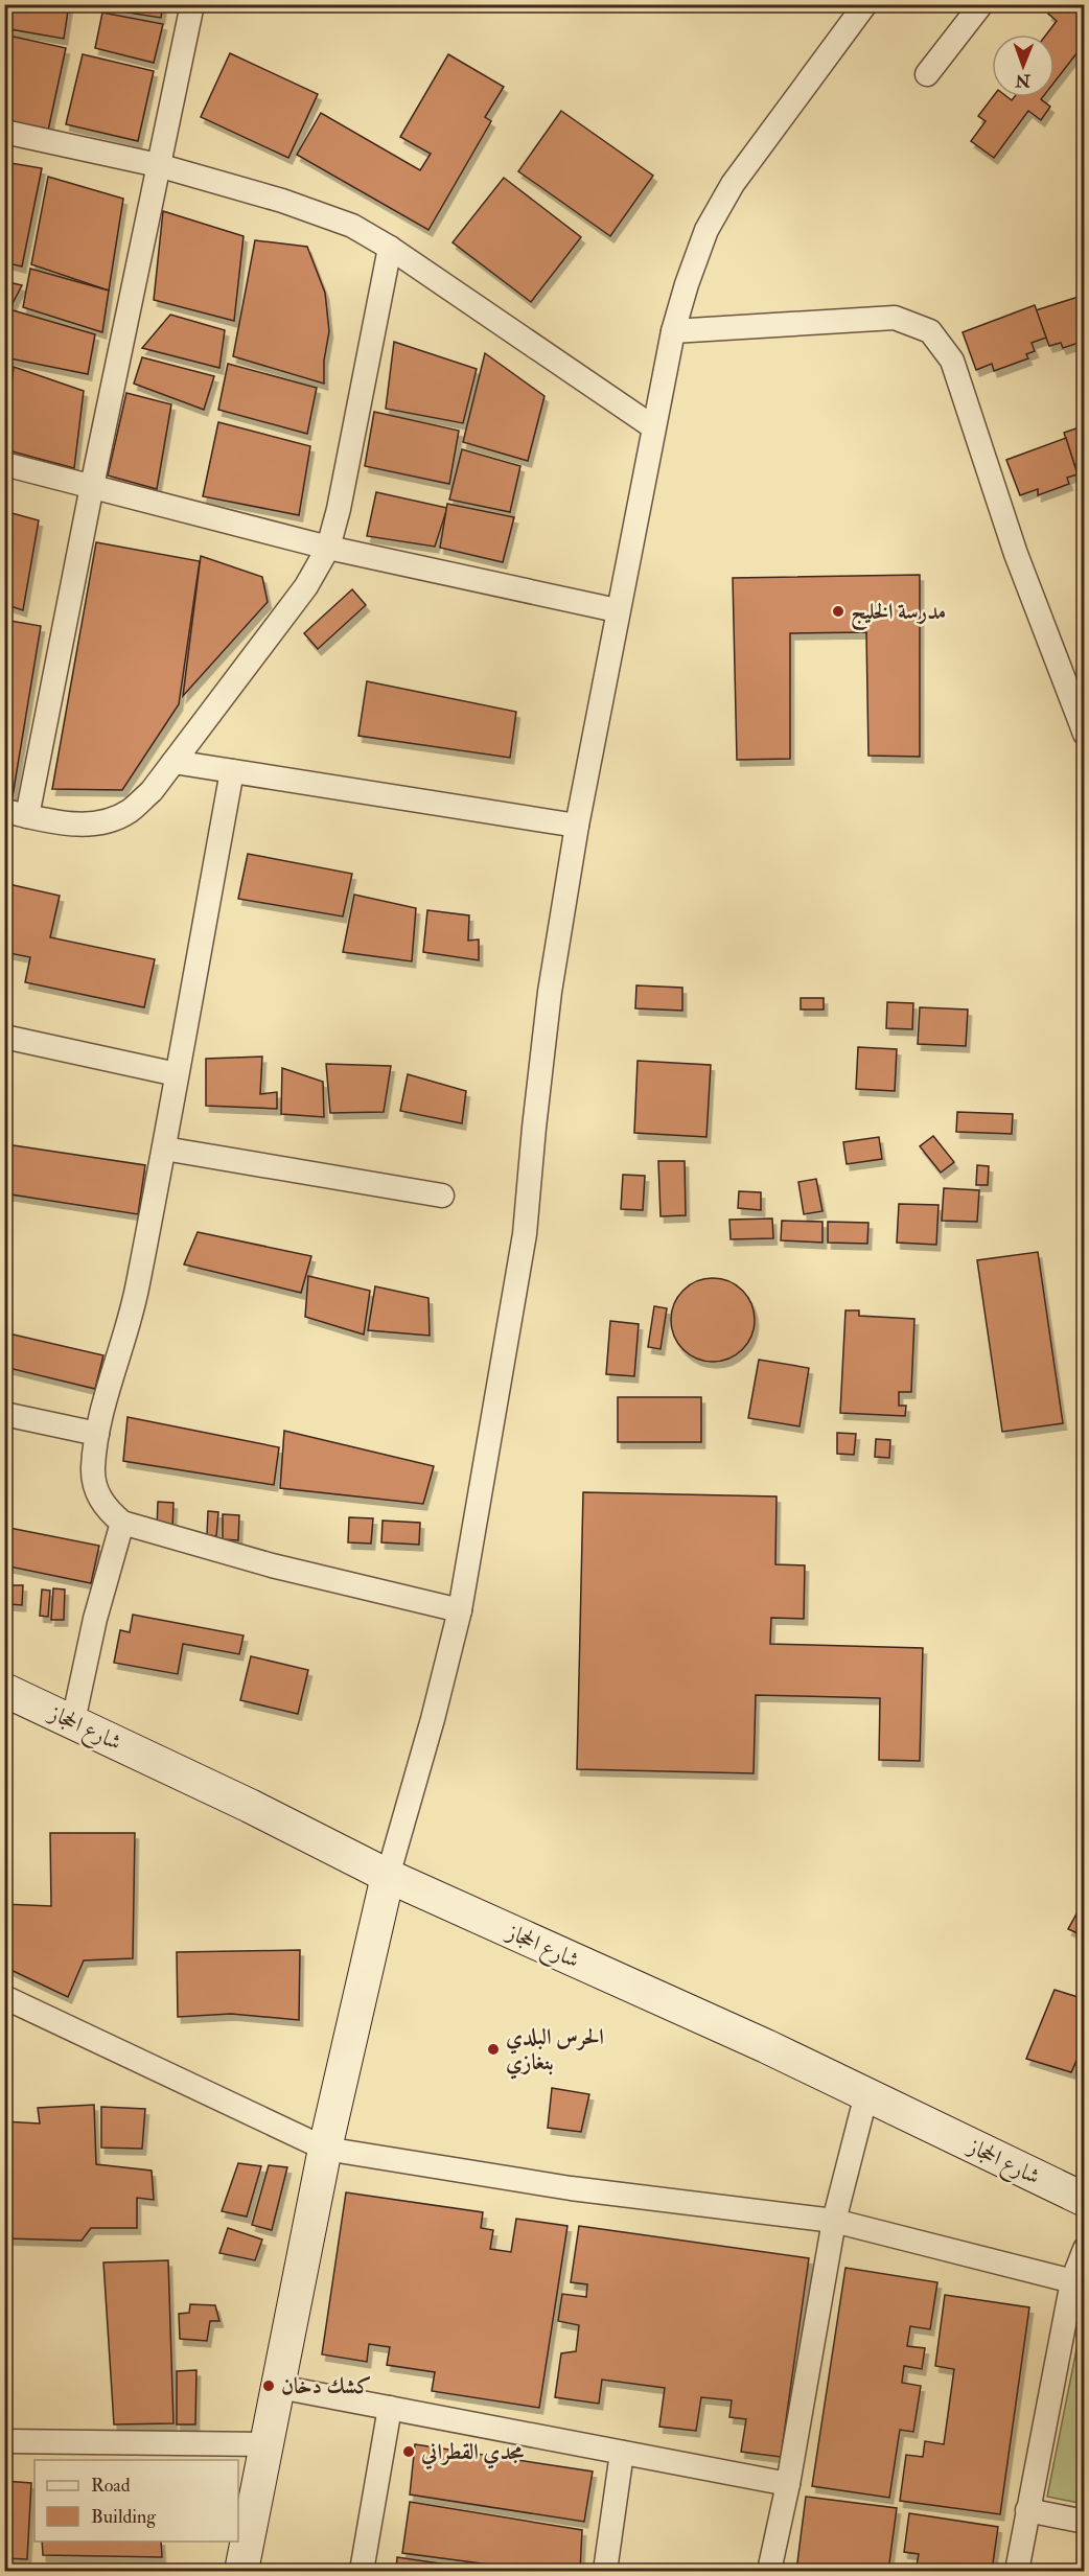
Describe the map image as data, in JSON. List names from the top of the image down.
{
  "streets": {
    "main road": ["شارع الحجاز"]
  },
  "places": [
    "مدرسة الخليج",
    "الحرس البلدي بنغازي",
    "كشك دخان",
    "مجدي القطراني"
  ],
  "legend": ["Road", "Building"],
  "north": "bottom"
}
